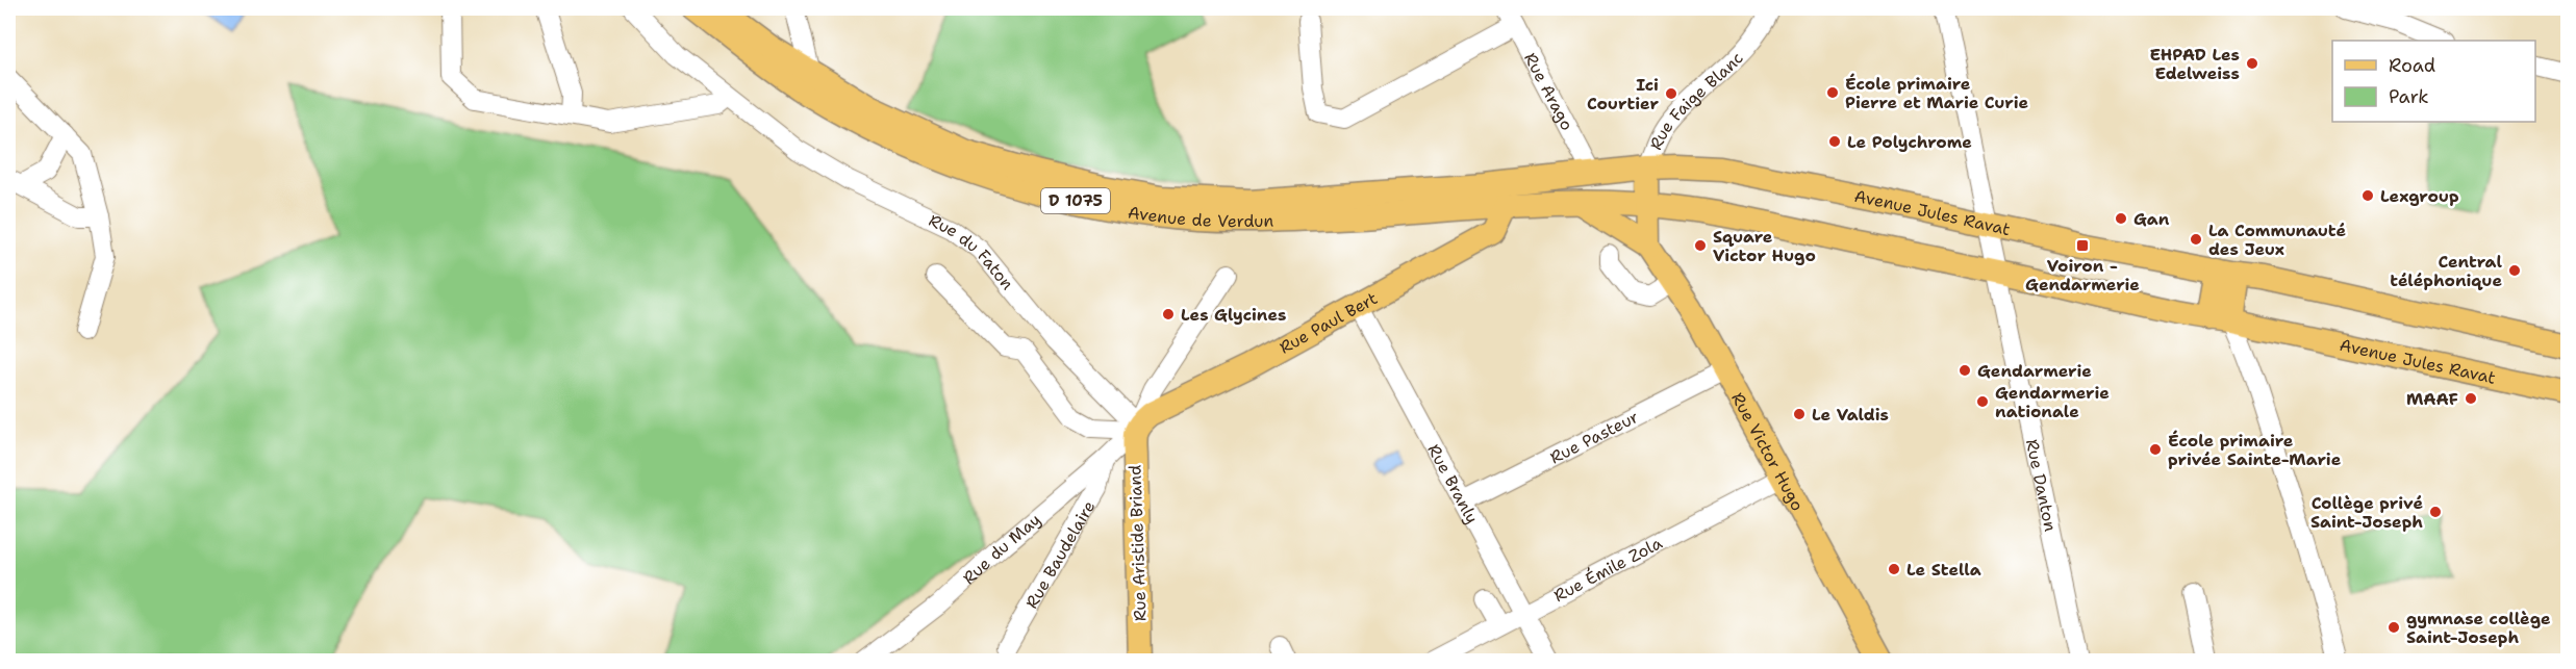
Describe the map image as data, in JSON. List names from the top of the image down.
{
  "streets": {
    "main road": [
      "Rue Faige Blanc",
      "D 1075",
      "Avenue Jules Ravat",
      "Avenue de Verdun",
      "Rue Paul Bert",
      "Rue Victor Hugo",
      "Rue Aristide Briand"
    ],
    "street": [
      "Rue Arago",
      "Rue du Faton",
      "Rue Pasteur",
      "Rue Branly",
      "Rue Danton",
      "Rue du May",
      "Rue Baudelaire",
      "Rue Émile Zola"
    ]
  },
  "crossings": [
    ["Rue Arago", "Avenue de Verdun"],
    ["Rue Faige Blanc", "Avenue Jules Ravat"],
    ["Rue Faige Blanc", "Avenue de Verdun"],
    ["Avenue Jules Ravat", "Avenue de Verdun"],
    ["Avenue Jules Ravat", "Rue Danton"],
    ["Avenue de Verdun", "Rue Paul Bert"],
    ["Avenue de Verdun", "Rue Victor Hugo"],
    ["Rue du Faton", "Rue Paul Bert"],
    ["Rue du Faton", "Rue Aristide Briand"],
    ["Rue du Faton", "Rue du May"],
    ["Rue Paul Bert", "Rue Branly"],
    ["Rue Paul Bert", "Rue Aristide Briand"],
    ["Rue Paul Bert", "Rue du May"],
    ["Rue Pasteur", "Rue Victor Hugo"],
    ["Rue Pasteur", "Rue Branly"],
    ["Rue Victor Hugo", "Rue Émile Zola"],
    ["Rue Branly", "Rue Émile Zola"],
    ["Rue Aristide Briand", "Rue du May"],
    ["Rue du May", "Rue Baudelaire"]
  ],
  "places": {
    "other": [
      "EHPAD Les Edelweiss",
      "École primaire Pierre et Marie Curie",
      "Ici Courtier",
      "Le Polychrome",
      "Lexgroup",
      "Gan",
      "La Communauté des Jeux",
      "Square Victor Hugo",
      "Central téléphonique",
      "Les Glycines",
      "Gendarmerie",
      "MAAF",
      "Gendarmerie nationale",
      "Le Valdis",
      "École primaire privée Sainte-Marie",
      "Collège privé Saint-Joseph",
      "Le Stella",
      "gymnase collège Saint-Joseph"
    ],
    "transit": ["Voiron - Gendarmerie"]
  },
  "legend": ["Road", "Park"]
}
